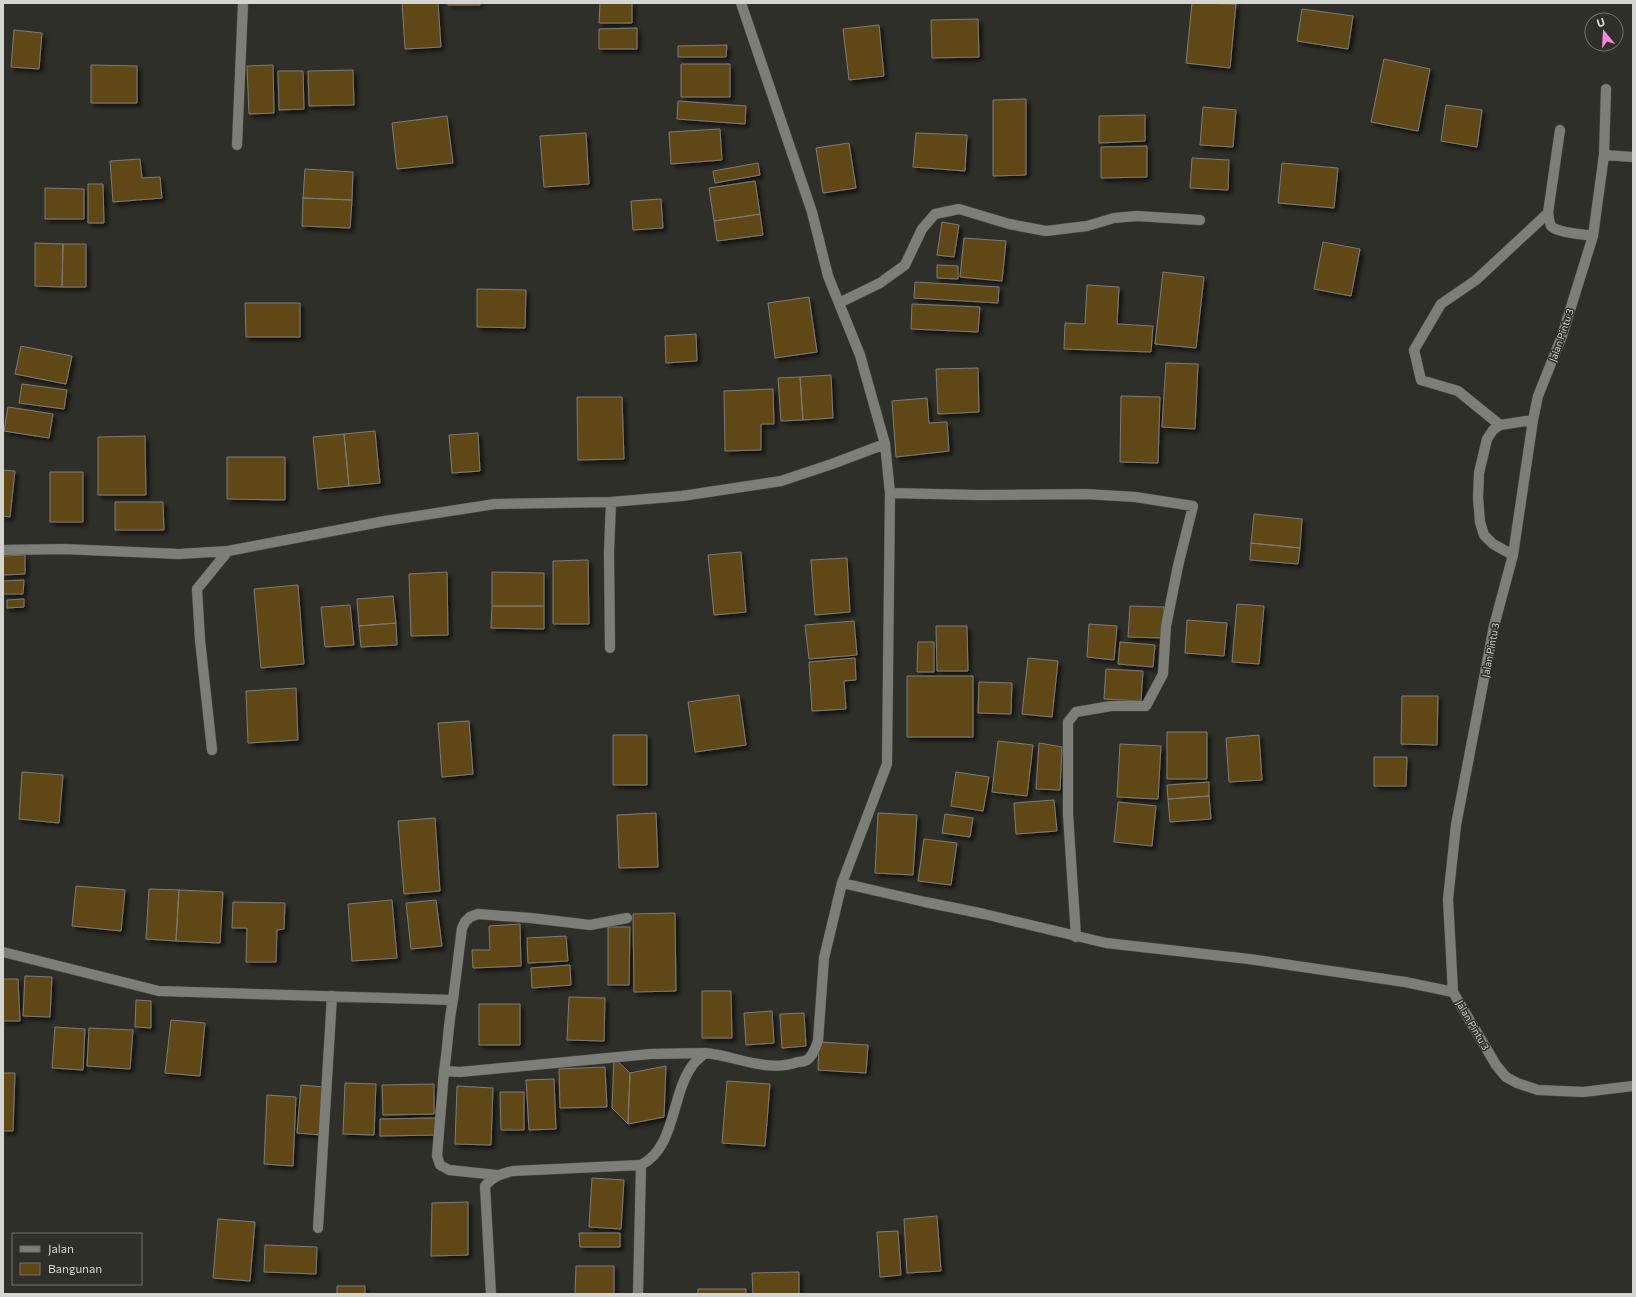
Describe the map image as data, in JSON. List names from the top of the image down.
{
  "streets": {
    "street": ["Jalan Pintu 3"]
  },
  "legend": ["Jalan", "Bangunan"],
  "north": "top"
}
